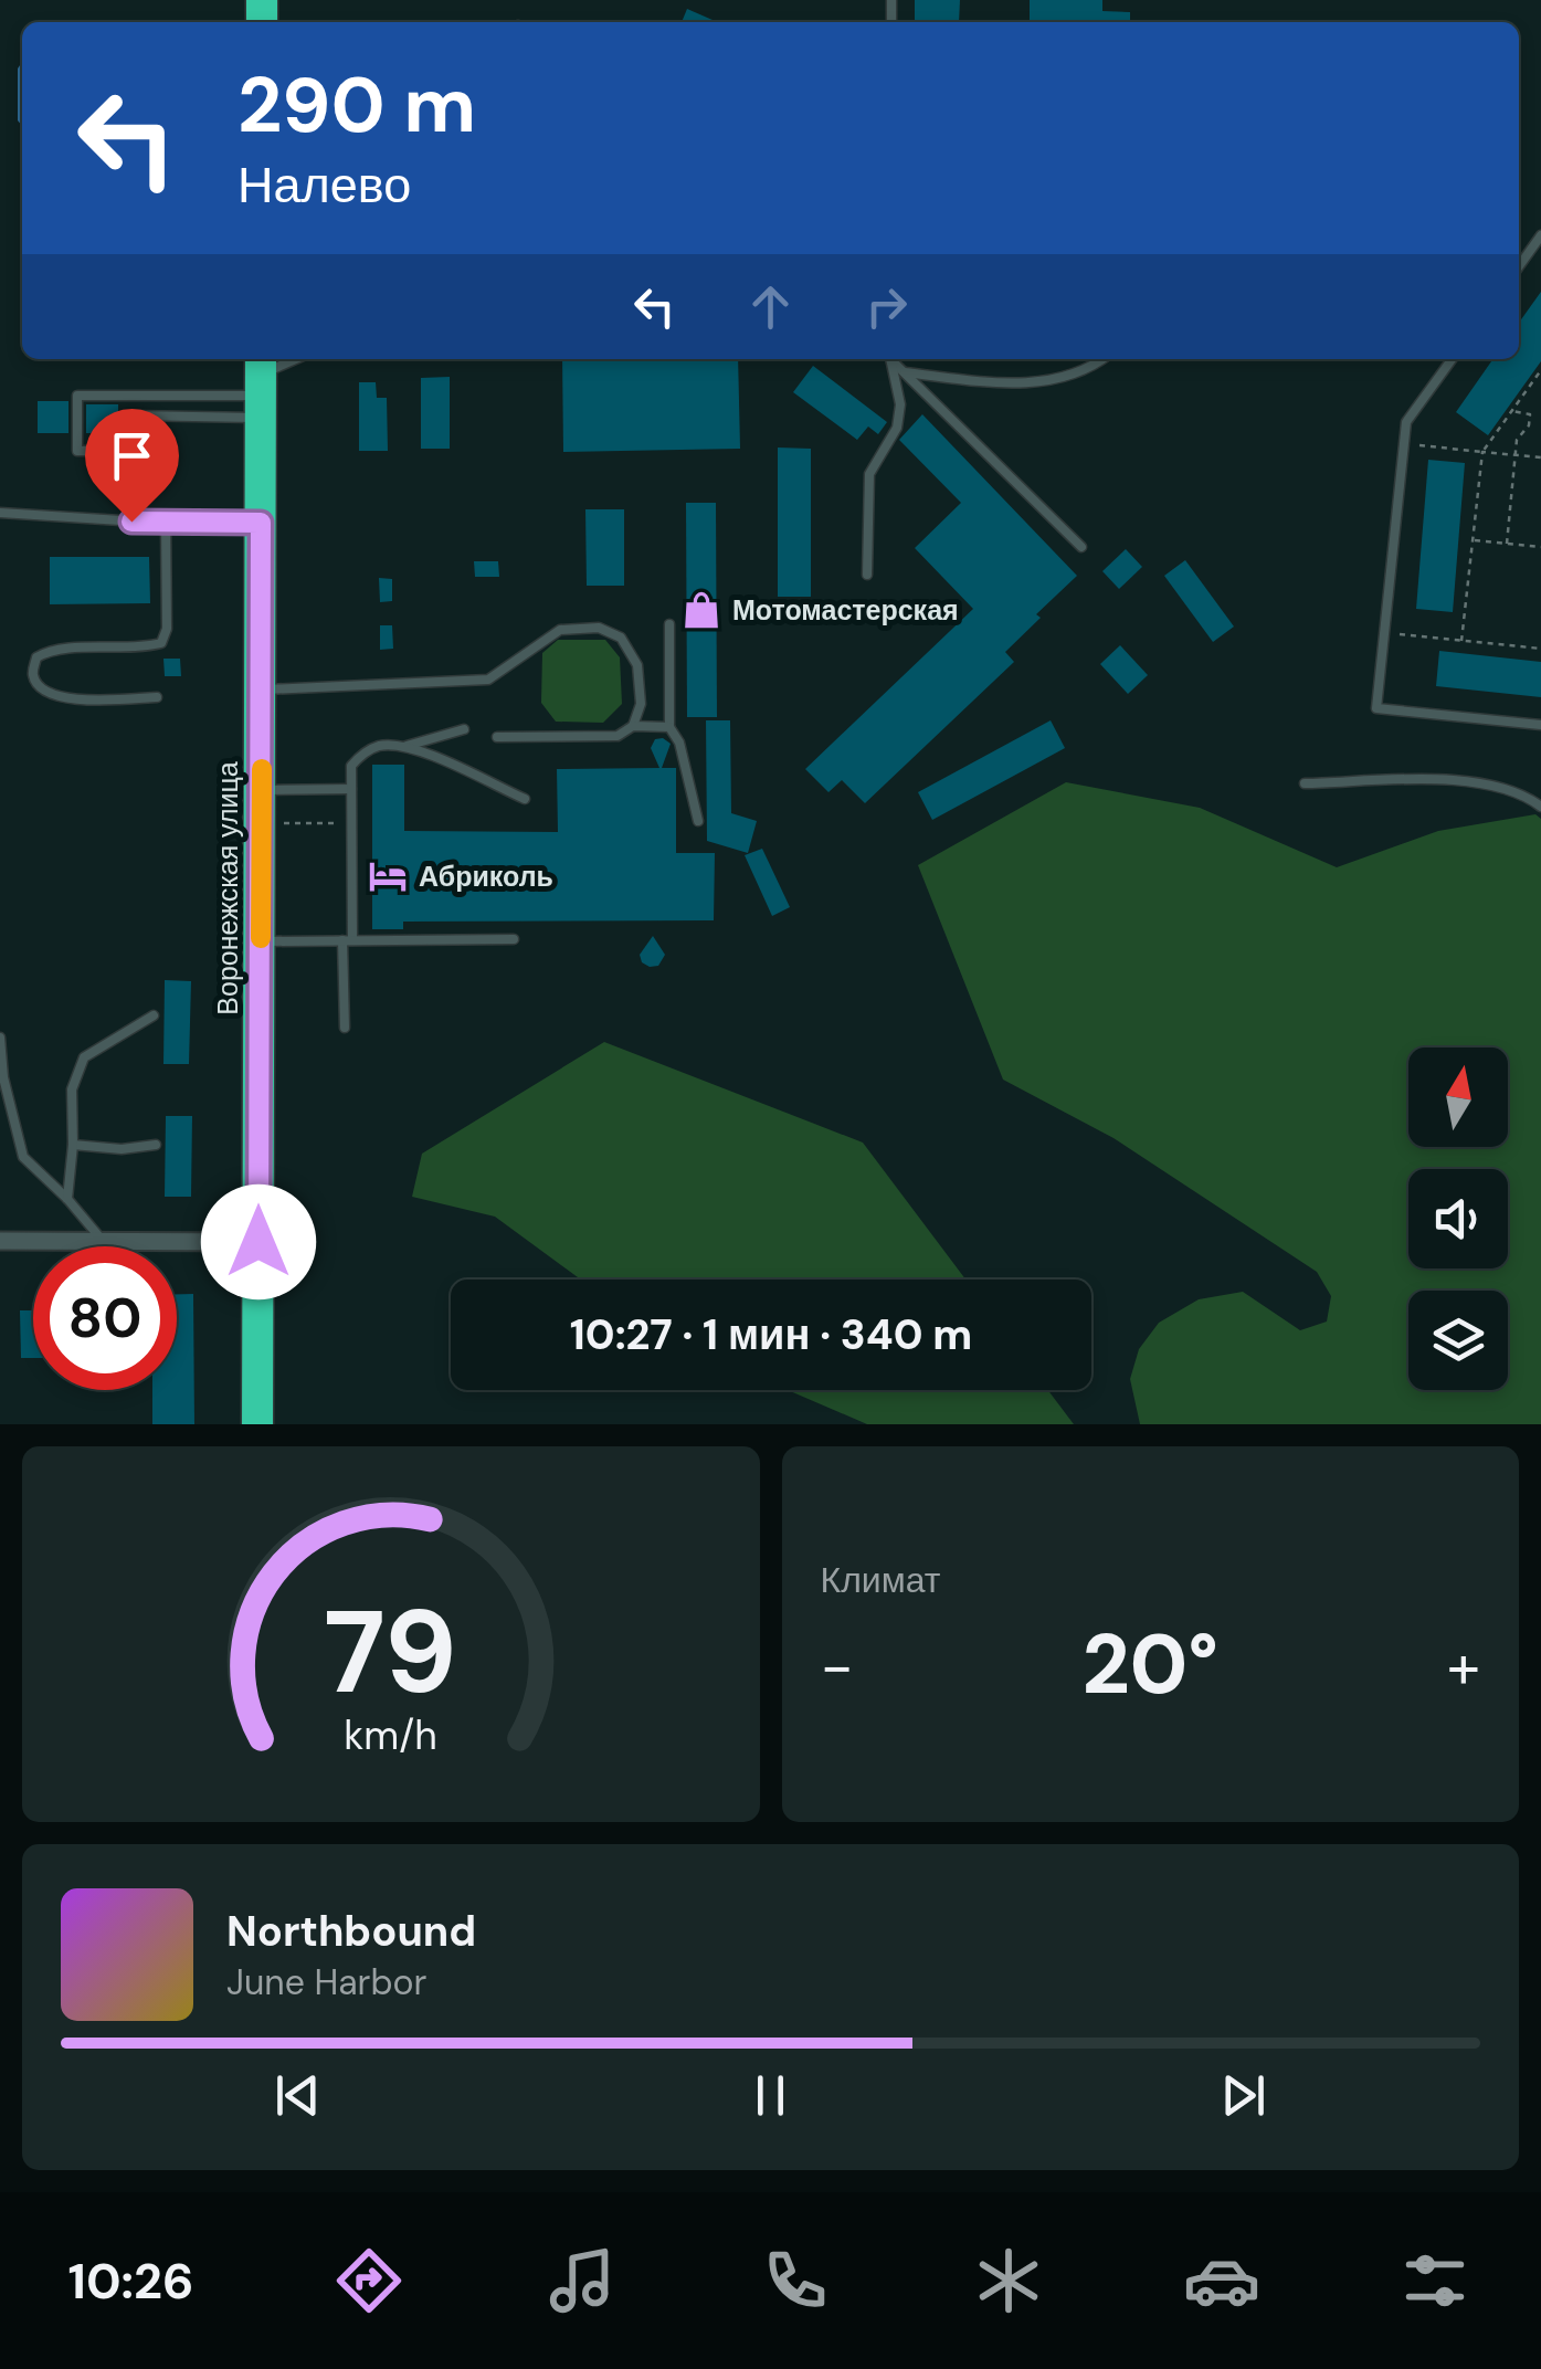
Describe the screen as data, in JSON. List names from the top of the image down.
{
  "streets": {
    "highway": ["Воронежская улица"]
  },
  "places": {
    "shop": ["Мотомастерская"],
    "hotel": ["Абриколь"]
  },
  "north": "top",
  "page": {
    "turn": ["290 m", "Налево"],
    "limit": "80",
    "trip": "10:27 · 1 мин · 340 m",
    "tile": "Климат",
    "heat": ["−", "20°", "+"],
    "song": ["Northbound", "June Harbor"],
    "tabs": "10:26",
    "gauge": ["79", "km/h"]
  }
}
